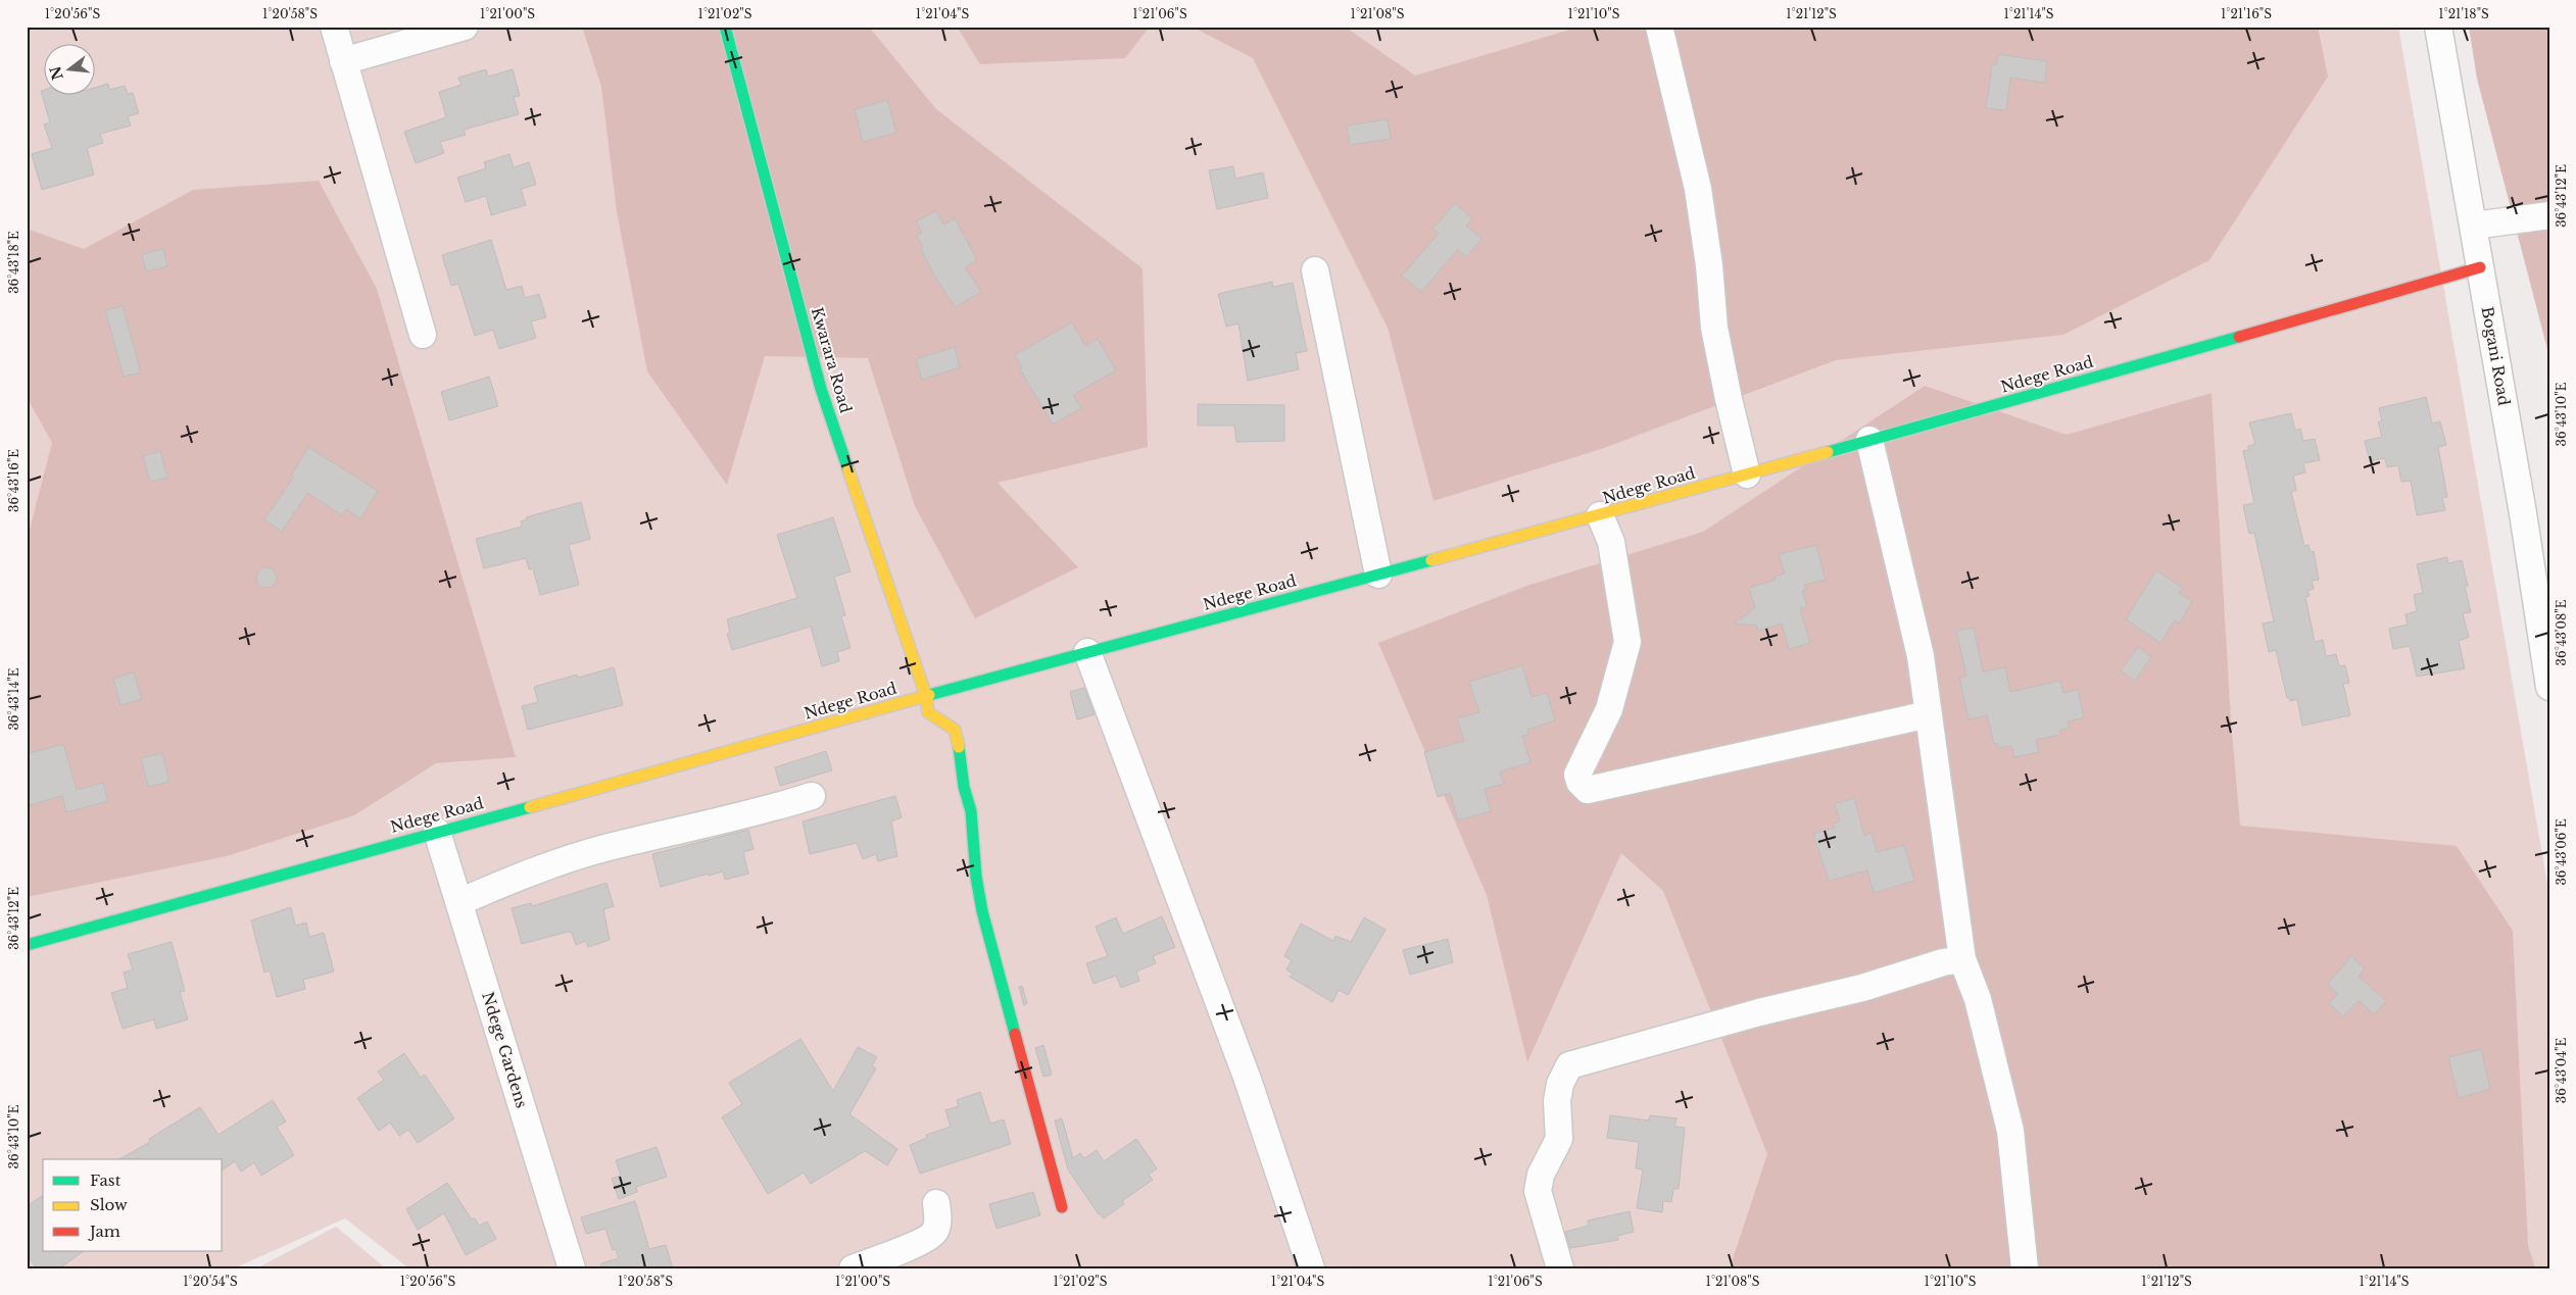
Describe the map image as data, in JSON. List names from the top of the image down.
{
  "streets": {
    "street": [
      "Bogani Road",
      "Kwarara Road",
      "Ndege Road",
      "Ndege Gardens"
    ]
  },
  "crossings": [
    ["Bogani Road", "Ndege Road"],
    ["Kwarara Road", "Ndege Road"],
    ["Ndege Road", "Ndege Gardens"]
  ],
  "legend": ["Fast", "Slow", "Jam"],
  "north": "left",
  "coordinates": [
    "1°20'56\"S",
    "1°20'58\"S",
    "1°21'00\"S",
    "1°21'02\"S",
    "1°21'04\"S",
    "1°21'06\"S",
    "1°21'08\"S",
    "1°21'10\"S",
    "1°21'12\"S",
    "1°21'14\"S",
    "1°21'16\"S",
    "1°21'18\"S",
    "36°43'12\"E",
    "36°43'18\"E",
    "36°43'10\"E",
    "36°43'16\"E",
    "36°43'08\"E",
    "36°43'14\"E",
    "36°43'06\"E",
    "36°43'04\"E",
    "1°20'54\"S"
  ]
}
